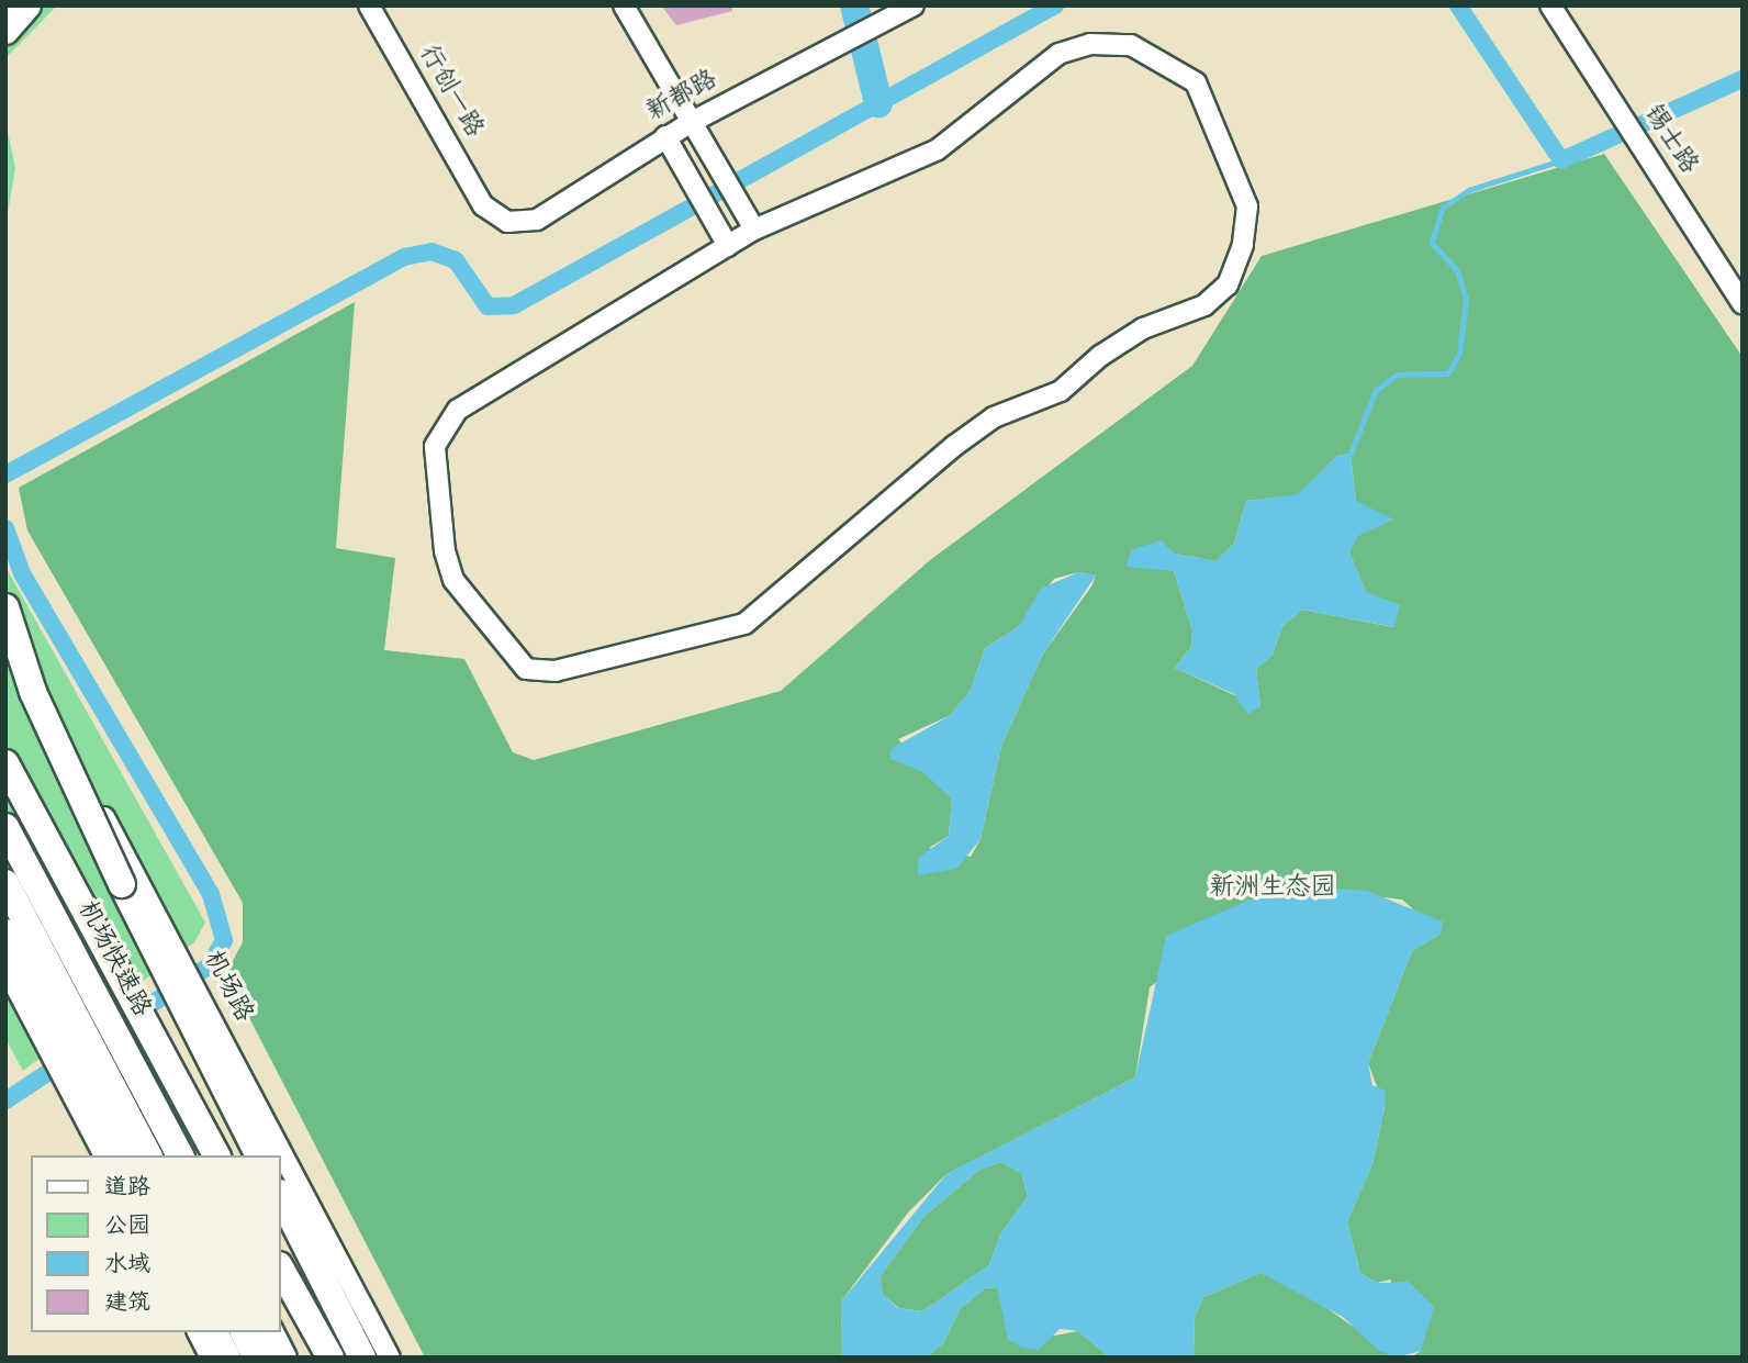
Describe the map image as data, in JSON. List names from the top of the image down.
{
  "streets": {
    "highway": ["机场快速路"],
    "street": [
      "行创一路",
      "新都路",
      "锡士路",
      "机场路"
    ]
  },
  "crossings": [
    ["行创一路", "新都路"]
  ],
  "parks": ["新洲生态园"],
  "legend": [
    "道路",
    "公园",
    "水域",
    "建筑"
  ]
}
